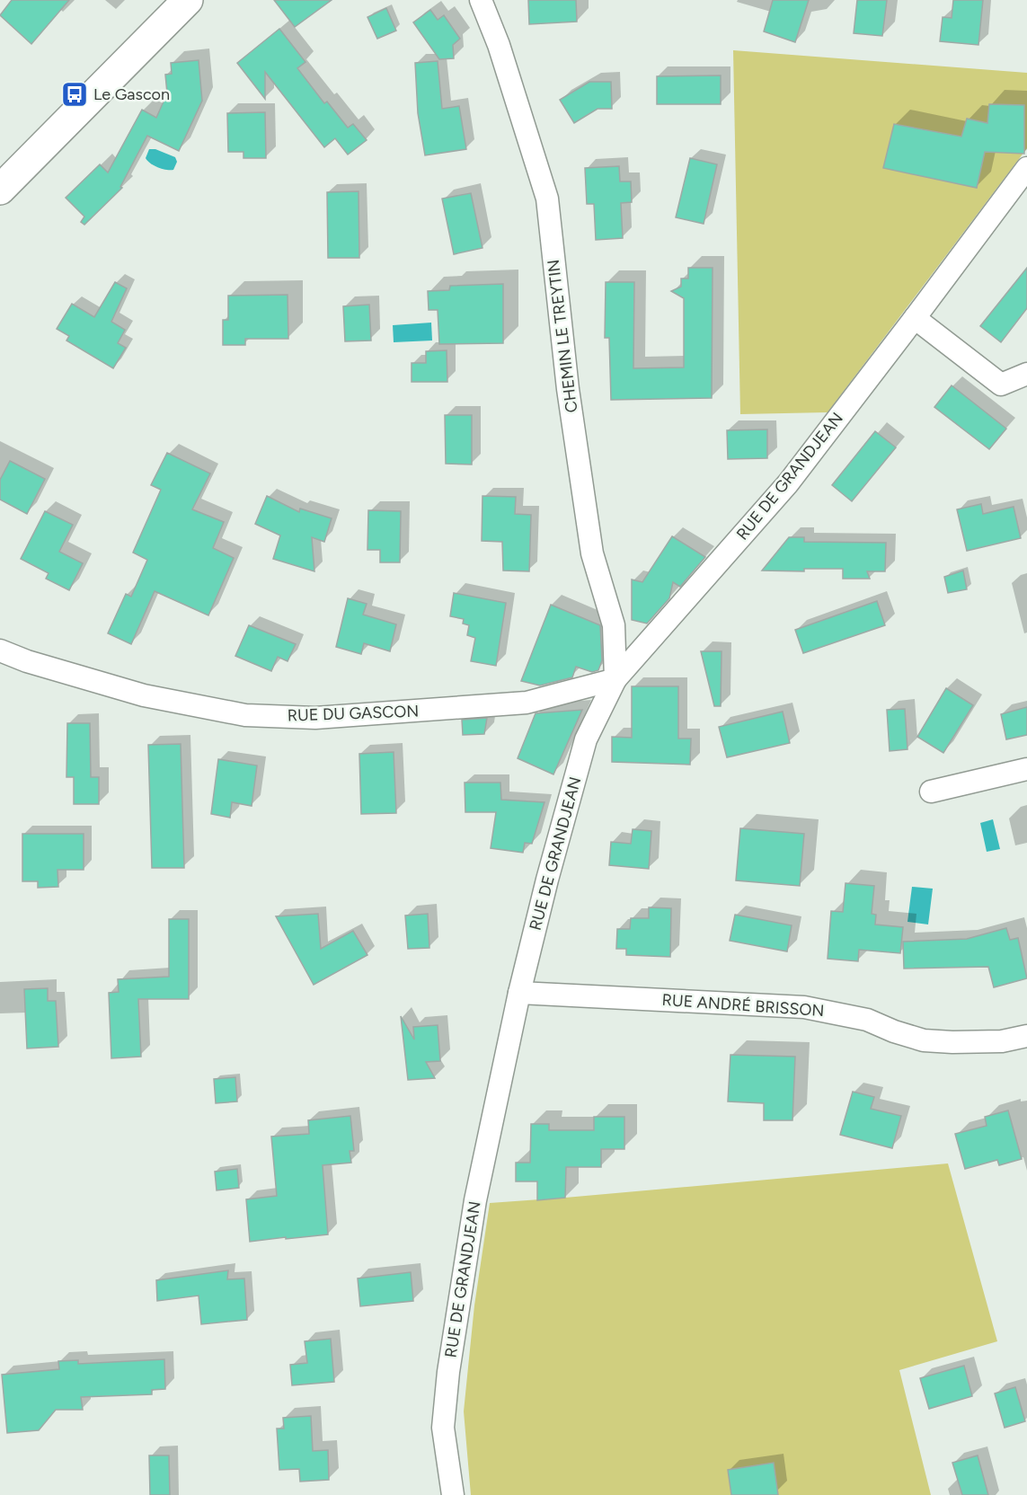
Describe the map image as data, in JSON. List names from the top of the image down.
{
  "streets": {
    "street": [
      "CHEMIN LE TREYTIN",
      "RUE DE GRANDJEAN",
      "RUE DU GASCON",
      "RUE ANDRÉ BRISSON"
    ]
  },
  "crossings": [
    ["CHEMIN LE TREYTIN", "RUE DE GRANDJEAN"],
    ["CHEMIN LE TREYTIN", "RUE DU GASCON"],
    ["RUE DE GRANDJEAN", "RUE DU GASCON"],
    ["RUE DE GRANDJEAN", "RUE ANDRÉ BRISSON"]
  ],
  "places": {
    "bus stop": ["Le Gascon"]
  }
}
